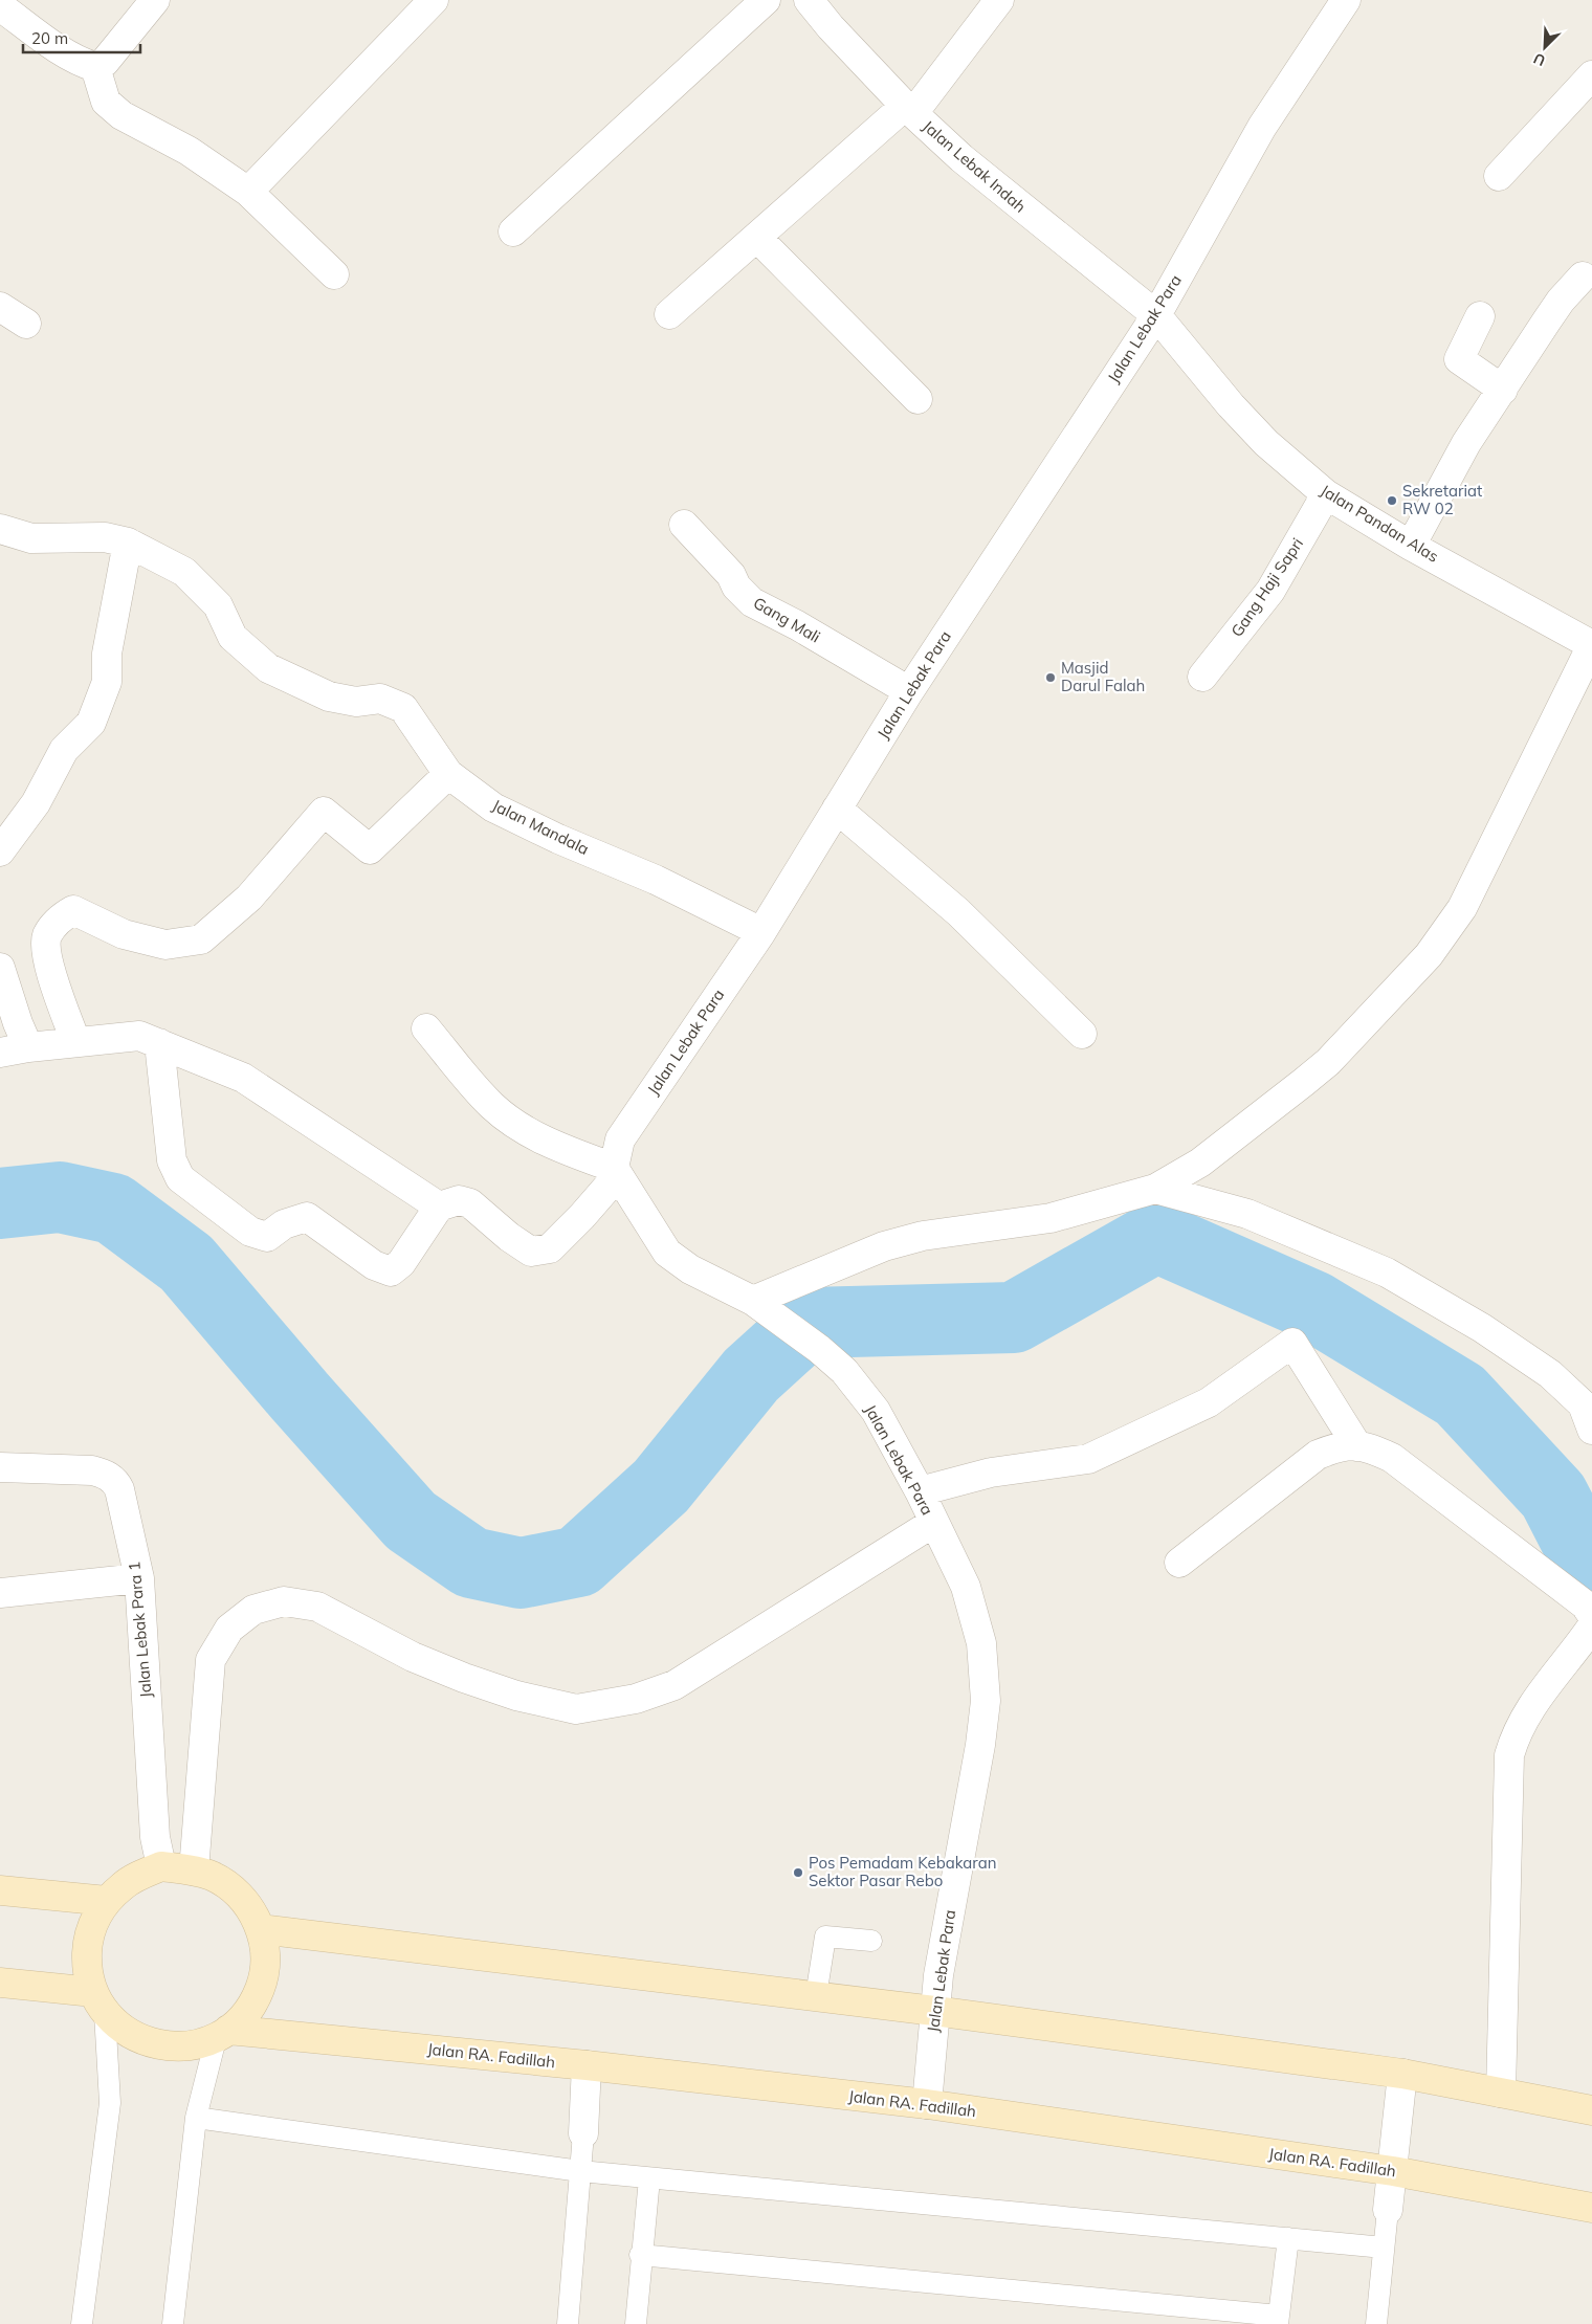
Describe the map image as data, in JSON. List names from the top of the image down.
{
  "streets": {
    "main road": ["Jalan RA. Fadillah"],
    "street": [
      "Jalan Lebak Indah",
      "Jalan Lebak Para",
      "Jalan Pandan Alas",
      "Gang Haji Sapri",
      "Gang Mali",
      "Jalan Mandala",
      "Jalan Lebak Para 1"
    ]
  },
  "crossings": [
    ["Jalan Lebak Indah", "Jalan Lebak Para"],
    ["Jalan Lebak Indah", "Jalan Pandan Alas"],
    ["Jalan Lebak Para", "Jalan Pandan Alas"],
    ["Jalan Lebak Para", "Gang Mali"],
    ["Jalan Lebak Para", "Jalan Mandala"],
    ["Jalan Lebak Para", "Jalan RA. Fadillah"],
    ["Jalan Pandan Alas", "Gang Haji Sapri"],
    ["Jalan Lebak Para 1", "Jalan RA. Fadillah"]
  ],
  "places": ["Sekretariat RW 02", "Masjid Darul Falah", "Pos Pemadam Kebakaran Sektor Pasar Rebo"],
  "scale_bar": "20 m",
  "north": "bottom left"
}
